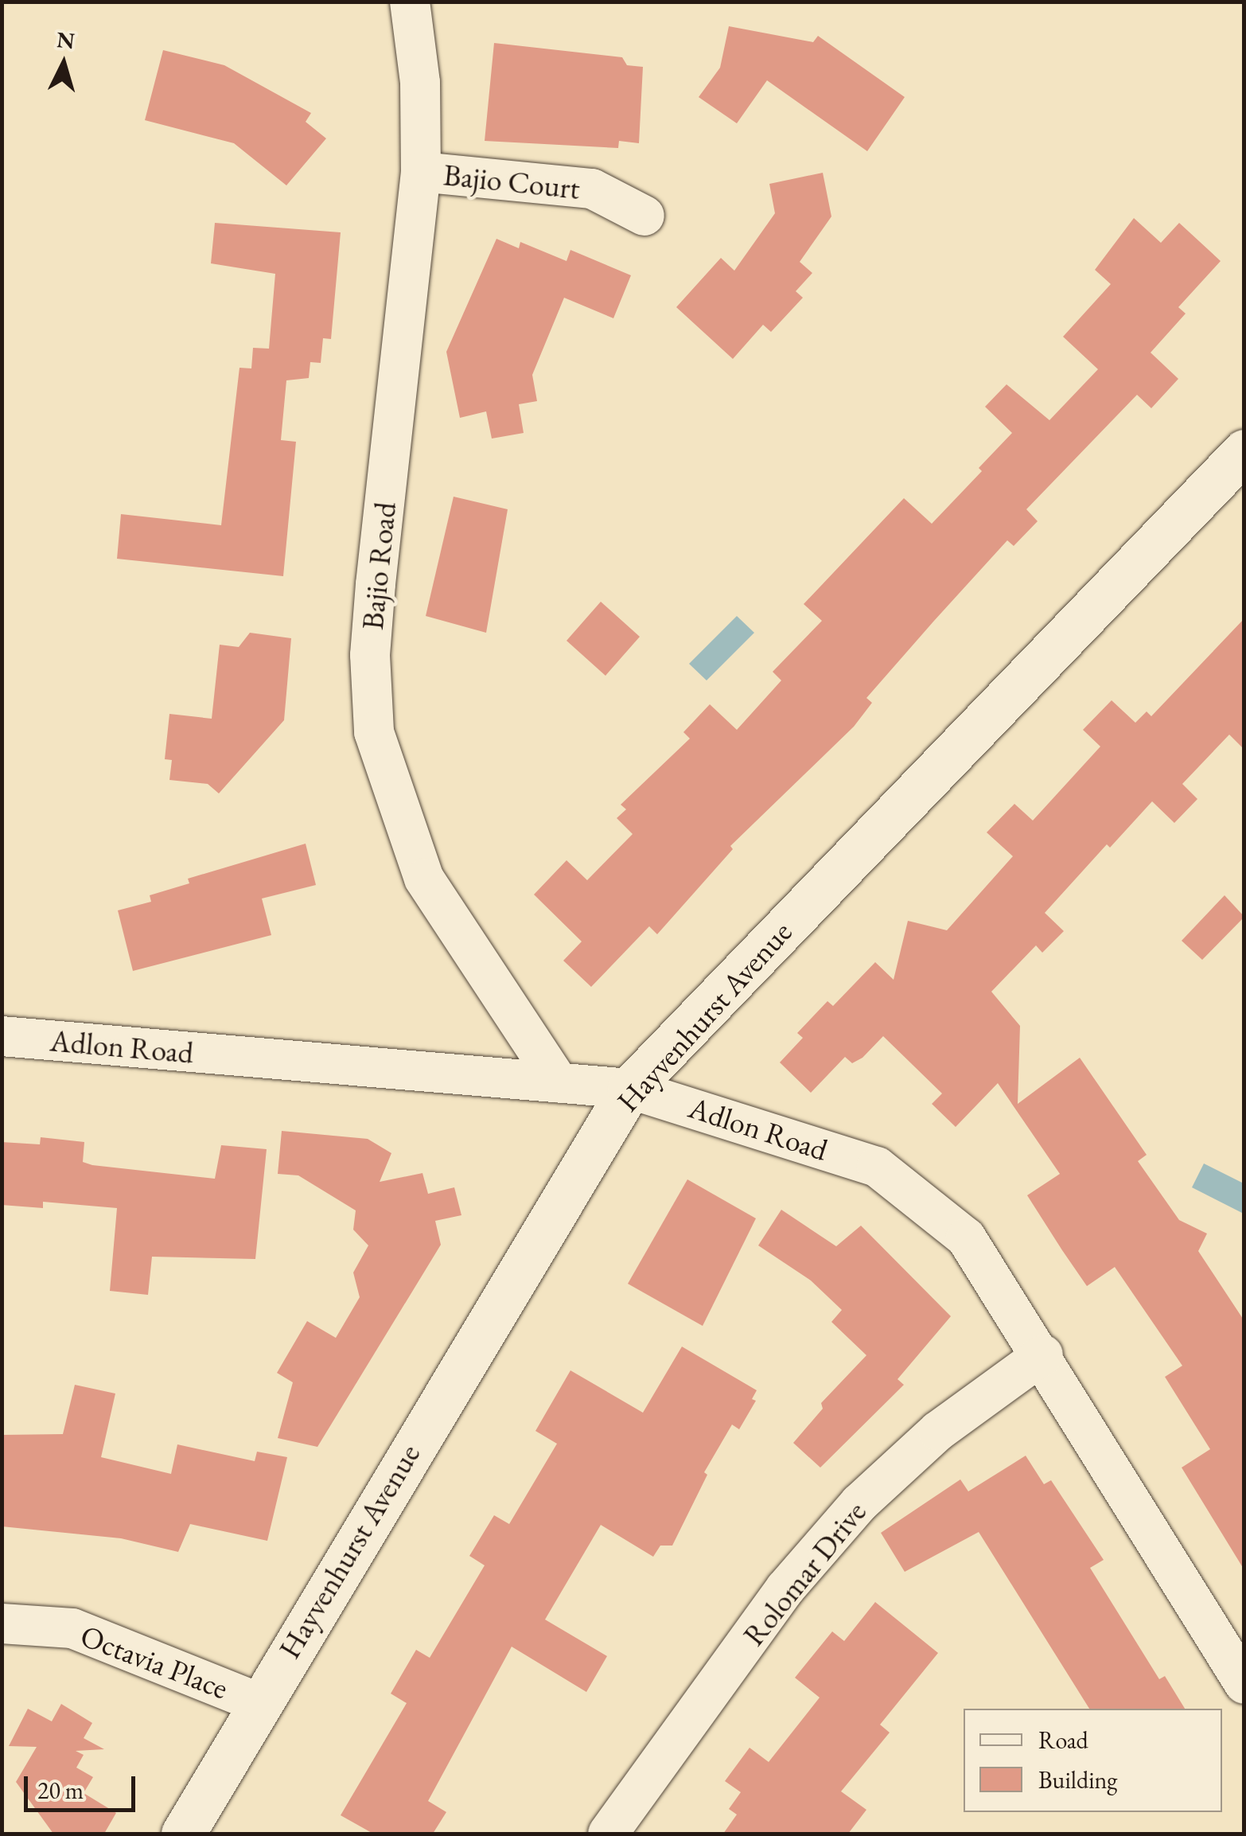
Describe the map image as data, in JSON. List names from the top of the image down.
{
  "streets": {
    "main road": ["Hayvenhurst Avenue"],
    "street": [
      "Bajio Court",
      "Bajio Road",
      "Adlon Road",
      "Rolomar Drive",
      "Octavia Place"
    ]
  },
  "crossings": [
    ["Bajio Court", "Bajio Road"],
    ["Bajio Road", "Adlon Road"],
    ["Hayvenhurst Avenue", "Adlon Road"],
    ["Hayvenhurst Avenue", "Octavia Place"],
    ["Adlon Road", "Rolomar Drive"]
  ],
  "legend": ["Road", "Building"],
  "scale_bar": "20 m",
  "north": "top"
}
